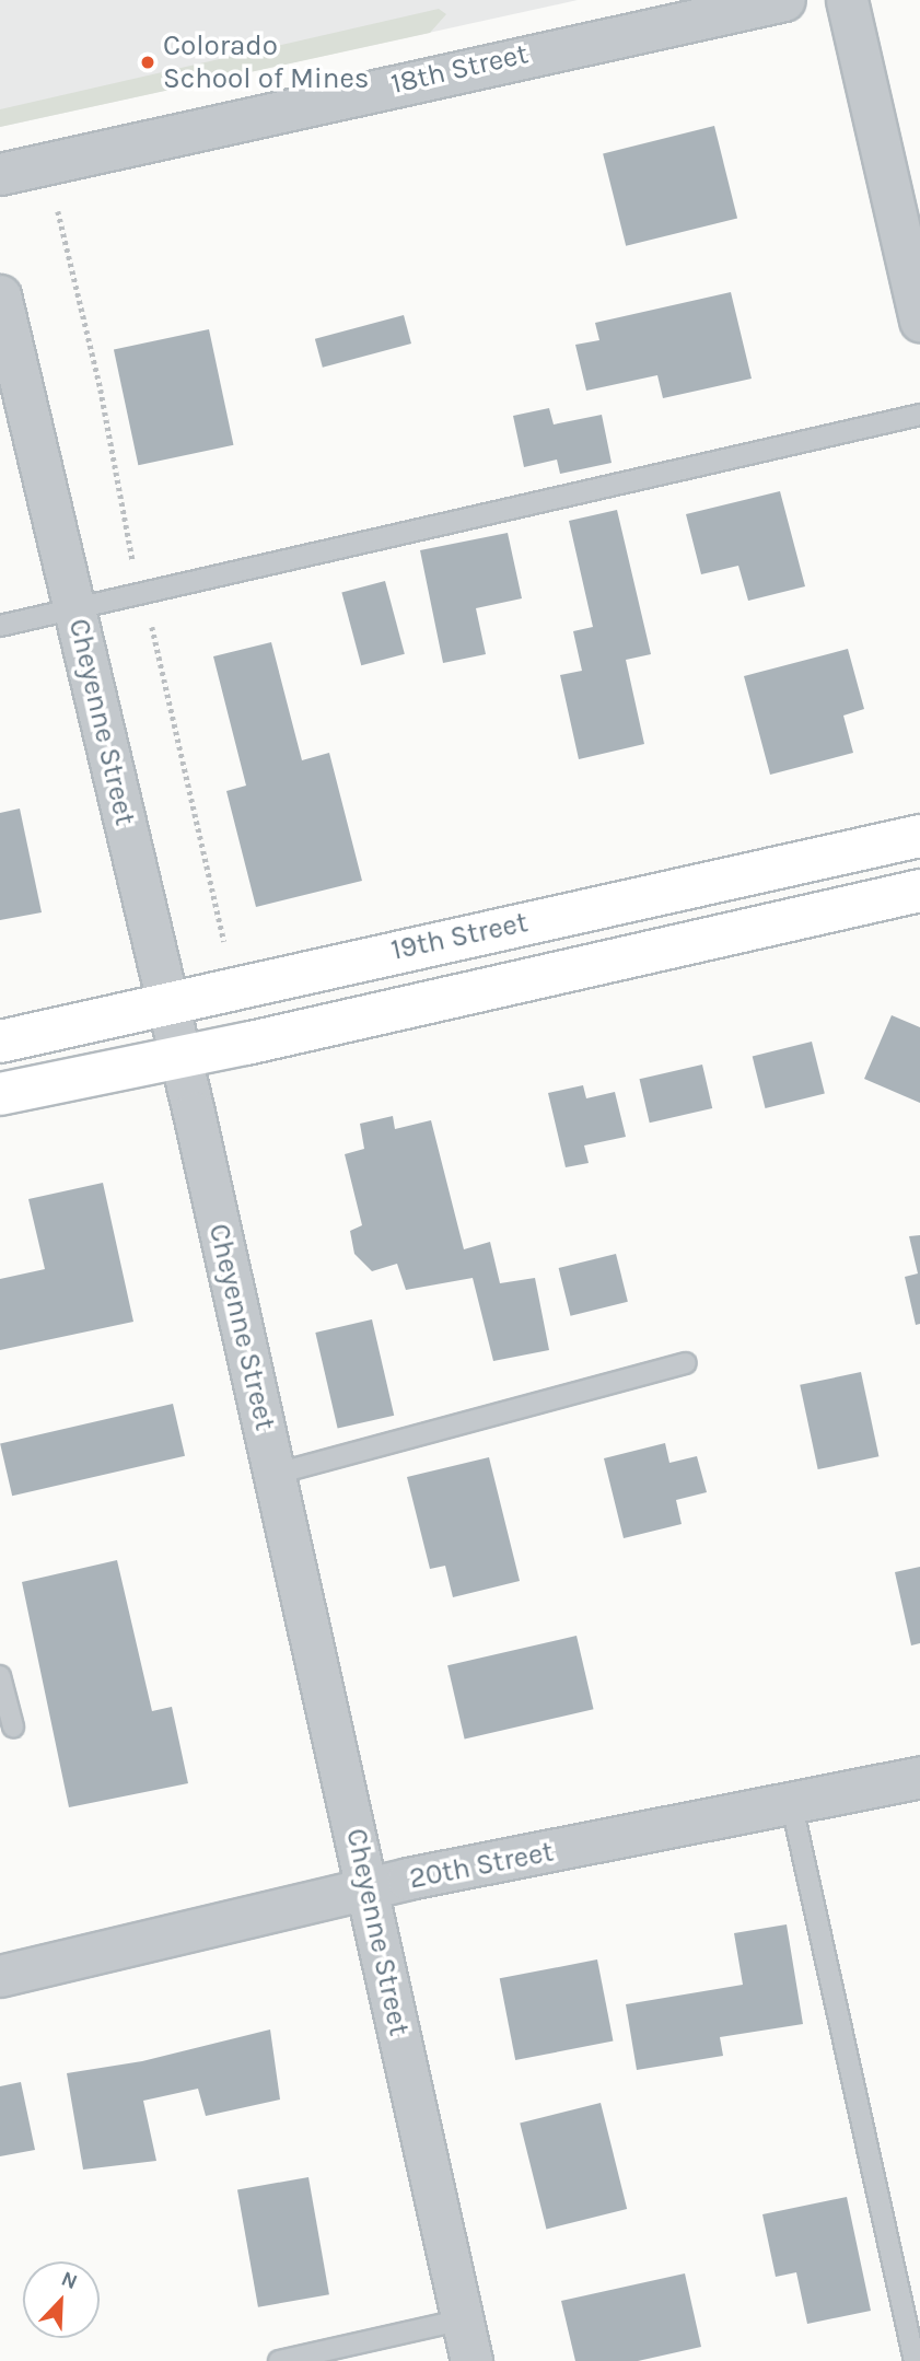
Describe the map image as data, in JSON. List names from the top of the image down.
{
  "streets": {
    "main road": ["19th Street"],
    "street": ["18th Street", "Cheyenne Street", "20th Street"]
  },
  "crossings": [
    ["Cheyenne Street", "19th Street"],
    ["Cheyenne Street", "20th Street"]
  ],
  "places": ["Colorado School of Mines"],
  "north": "top right"
}
